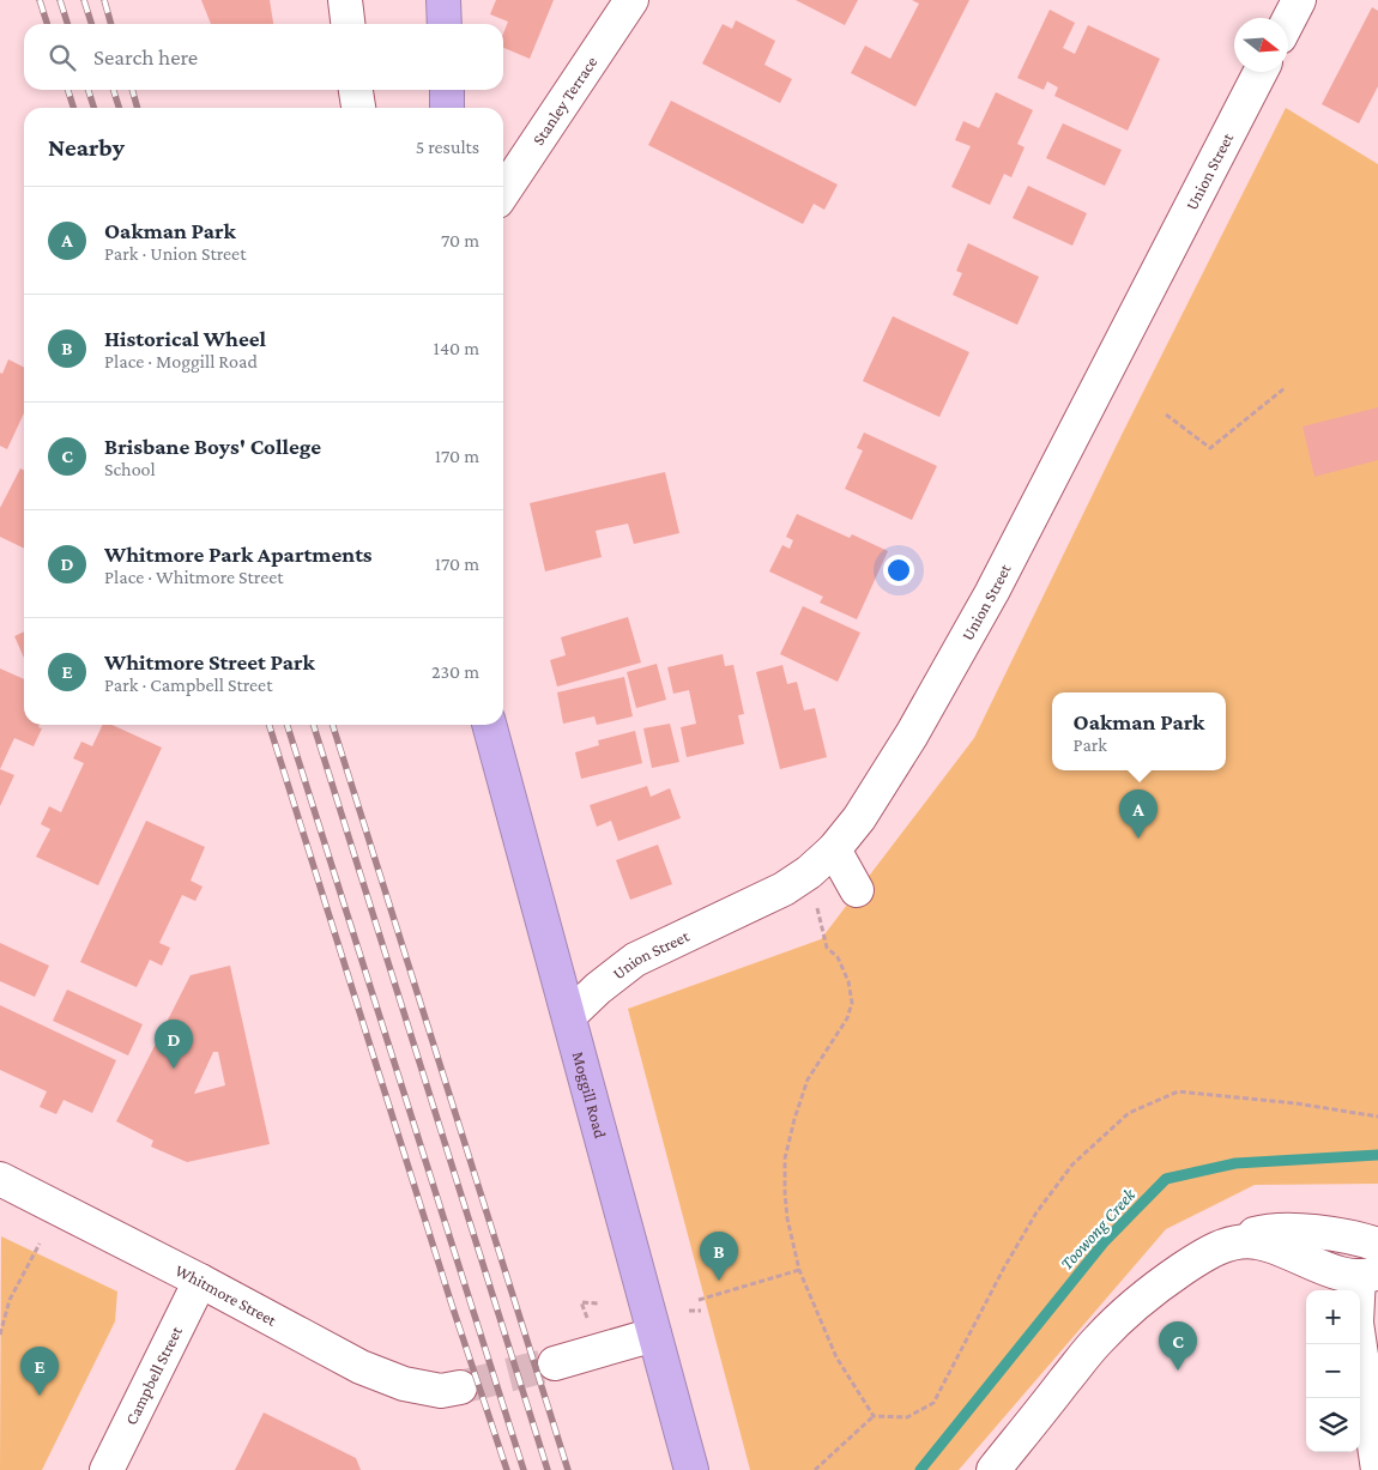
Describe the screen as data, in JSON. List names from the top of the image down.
{
  "streets": {
    "highway": ["Moggill Road"],
    "street": [
      "Stanley Terrace",
      "Union Street",
      "Whitmore Street",
      "Campbell Street"
    ]
  },
  "crossings": [
    ["Union Street", "Moggill Road"],
    ["Whitmore Street", "Campbell Street"]
  ],
  "water": ["Toowong Creek"],
  "north": "right",
  "page": {
    "search": "Search here",
    "heading": ["Nearby", "5 results"],
    "list": [
      {
        "mark": "A",
        "name": "Oakman Park",
        "note": "Park · Union Street",
        "value": "70 m"
      },
      {
        "mark": "B",
        "name": "Historical Wheel",
        "note": "Place · Moggill Road",
        "value": "140 m"
      },
      {
        "mark": "C",
        "name": "Brisbane Boys' College",
        "note": "School",
        "value": "170 m"
      },
      {
        "mark": "D",
        "name": "Whitmore Park Apartments",
        "note": "Place · Whitmore Street",
        "value": "170 m"
      },
      {
        "mark": "E",
        "name": "Whitmore Street Park",
        "note": "Park · Campbell Street",
        "value": "230 m"
      }
    ],
    "popup": ["Oakman Park", "Park"],
    "pins": [
      "A",
      "D",
      "B",
      "C",
      "E"
    ],
    "map_buttons": ["+", "−"]
  }
}
